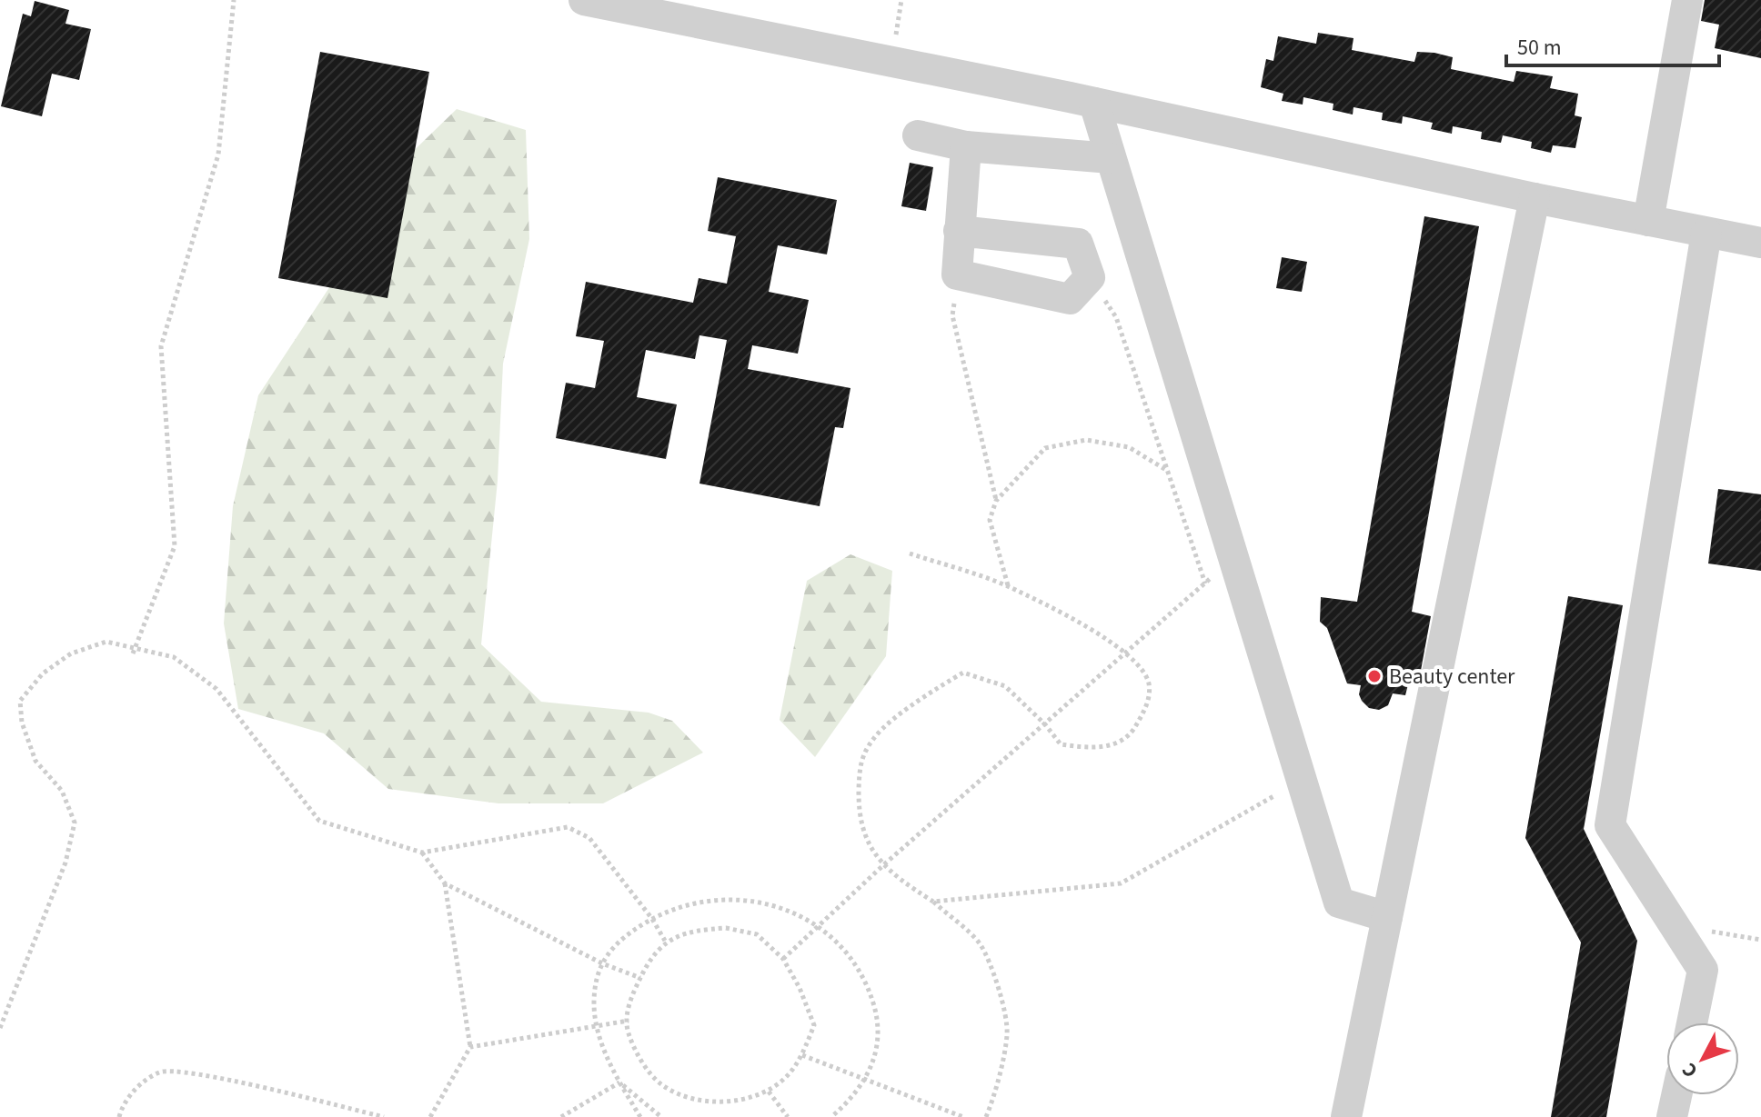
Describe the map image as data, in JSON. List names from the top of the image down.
{
  "places": ["Beauty center"],
  "scale_bar": "50 m",
  "north": "bottom left"
}
